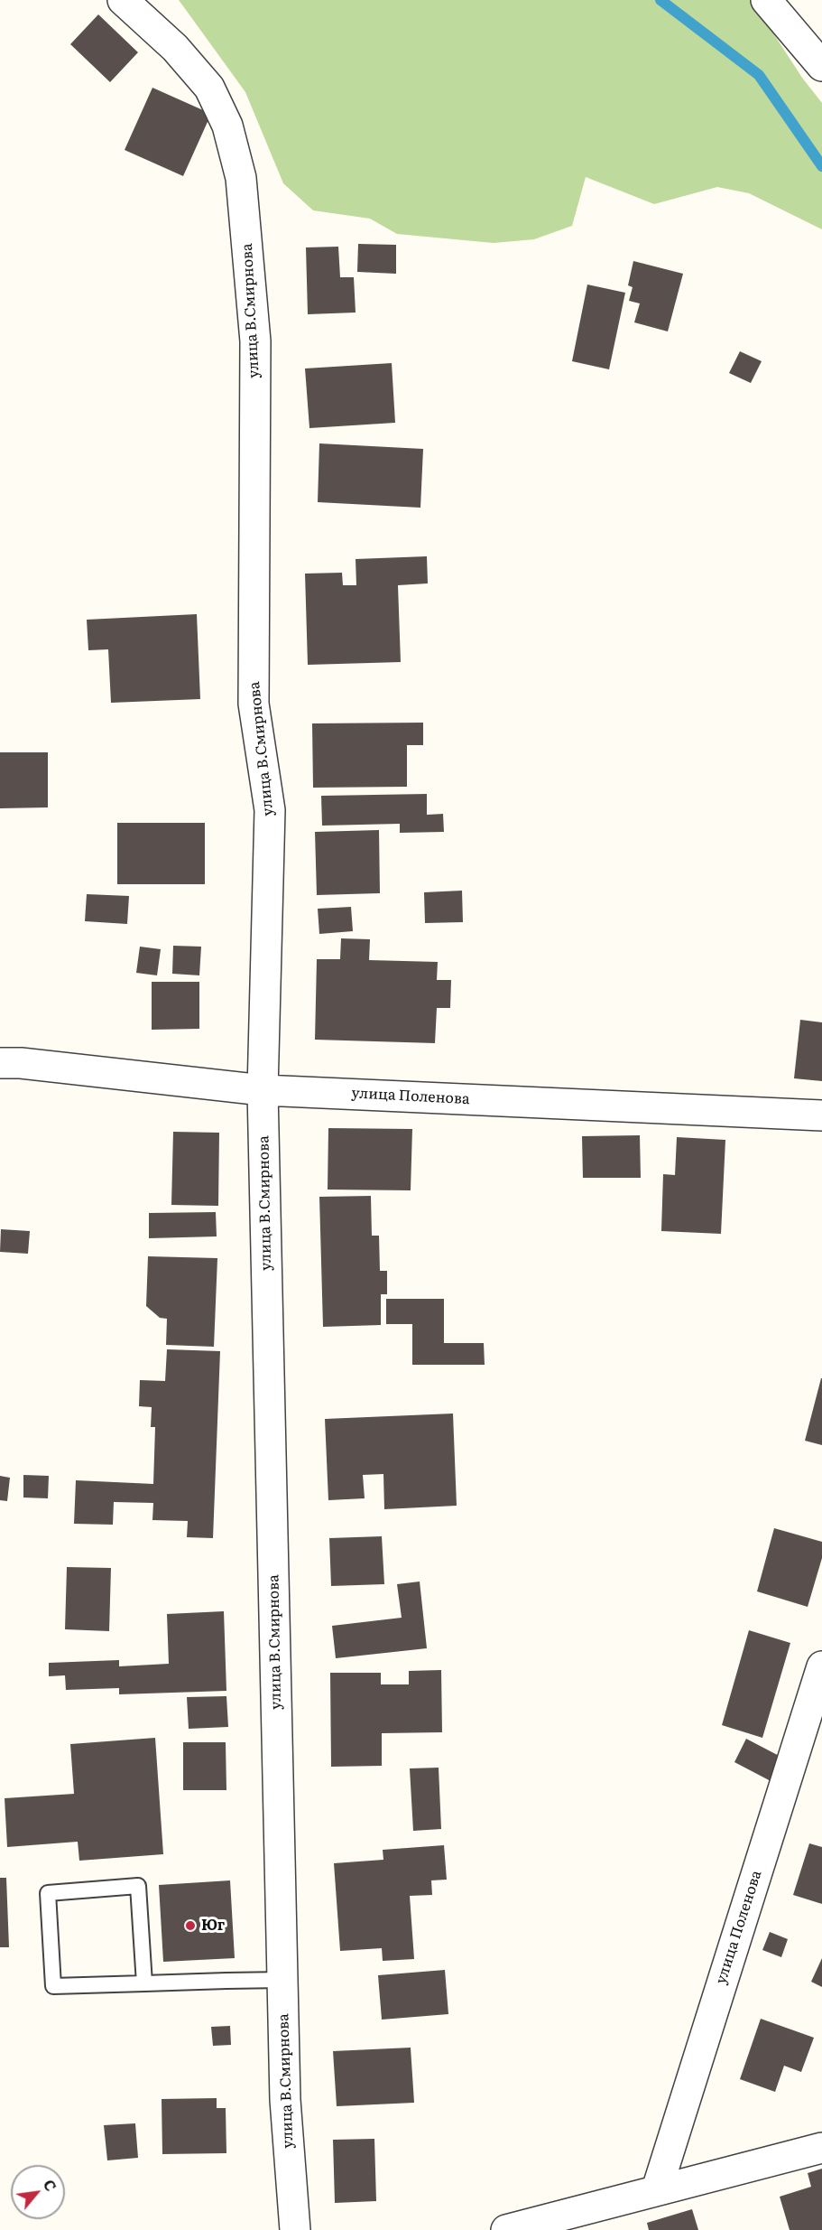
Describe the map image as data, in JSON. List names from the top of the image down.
{
  "streets": {
    "street": ["улица В.Смирнова", "улица Поленова"]
  },
  "crossings": [
    ["улица В.Смирнова", "улица Поленова"]
  ],
  "places": ["Юг"],
  "north": "top right"
}
